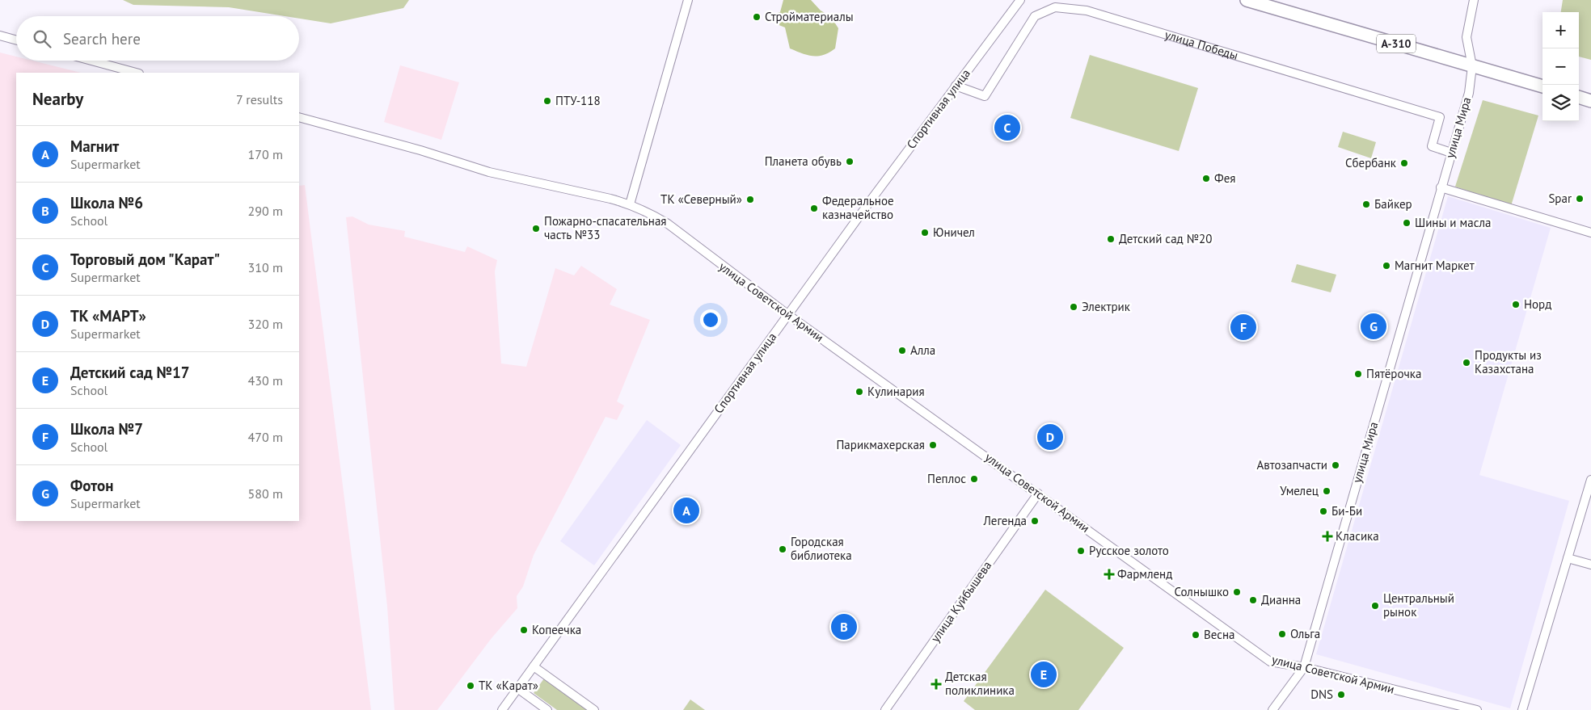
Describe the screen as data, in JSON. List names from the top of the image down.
{
  "streets": {
    "highway": ["А-310"],
    "street": [
      "улица Победы",
      "Спортивная улица",
      "улица Мира",
      "улица Советской Армии",
      "улица Куйбышева"
    ]
  },
  "crossings": [
    ["А-310", "улица Мира"],
    ["улица Победы", "Спортивная улица"],
    ["улица Победы", "улица Мира"],
    ["Спортивная улица", "улица Советской Армии"],
    ["улица Мира", "улица Советской Армии"],
    ["улица Советской Армии", "улица Куйбышева"]
  ],
  "places": {
    "other": [
      "Стройматериалы",
      "ПТУ-118",
      "Планета обувь",
      "Сбербанк",
      "Фея",
      "Spar",
      "ТК «Северный»",
      "Байкер",
      "Федеральное казначейство",
      "Шины и масла",
      "Пожарно-спасательная часть №33",
      "Юничел",
      "Детский сад №20",
      "Магнит Маркет",
      "Норд",
      "Электрик",
      "Алла",
      "Продукты из Казахстана",
      "Пятёрочка",
      "Кулинария",
      "Парикмахерская",
      "Автозапчасти",
      "Пеплос",
      "Умелец",
      "Би-Би",
      "Легенда",
      "Городская библиотека",
      "Русское золото",
      "Солнышко",
      "Дианна",
      "Центральный рынок",
      "Копеечка",
      "Ольга",
      "Весна",
      "ТК «Карат»",
      "DNS"
    ],
    "health": ["Класика", "Фармленд", "Детская поликлиника"]
  },
  "page": {
    "map_buttons": ["+", "−"],
    "search": "Search here",
    "heading": ["Nearby", "7 results"],
    "pins": [
      "C",
      "G",
      "F",
      "D",
      "A",
      "B",
      "E"
    ],
    "list": [
      {
        "mark": "A",
        "name": "Магнит",
        "note": "Supermarket",
        "value": "170 m"
      },
      {
        "mark": "B",
        "name": "Школа №6",
        "note": "School",
        "value": "290 m"
      },
      {
        "mark": "C",
        "name": "Торговый дом \"Карат\"",
        "note": "Supermarket",
        "value": "310 m"
      },
      {
        "mark": "D",
        "name": "ТК «МАРТ»",
        "note": "Supermarket",
        "value": "320 m"
      },
      {
        "mark": "E",
        "name": "Детский сад №17",
        "note": "School",
        "value": "430 m"
      },
      {
        "mark": "F",
        "name": "Школа №7",
        "note": "School",
        "value": "470 m"
      },
      {
        "mark": "G",
        "name": "Фотон",
        "note": "Supermarket",
        "value": "580 m"
      }
    ]
  }
}
